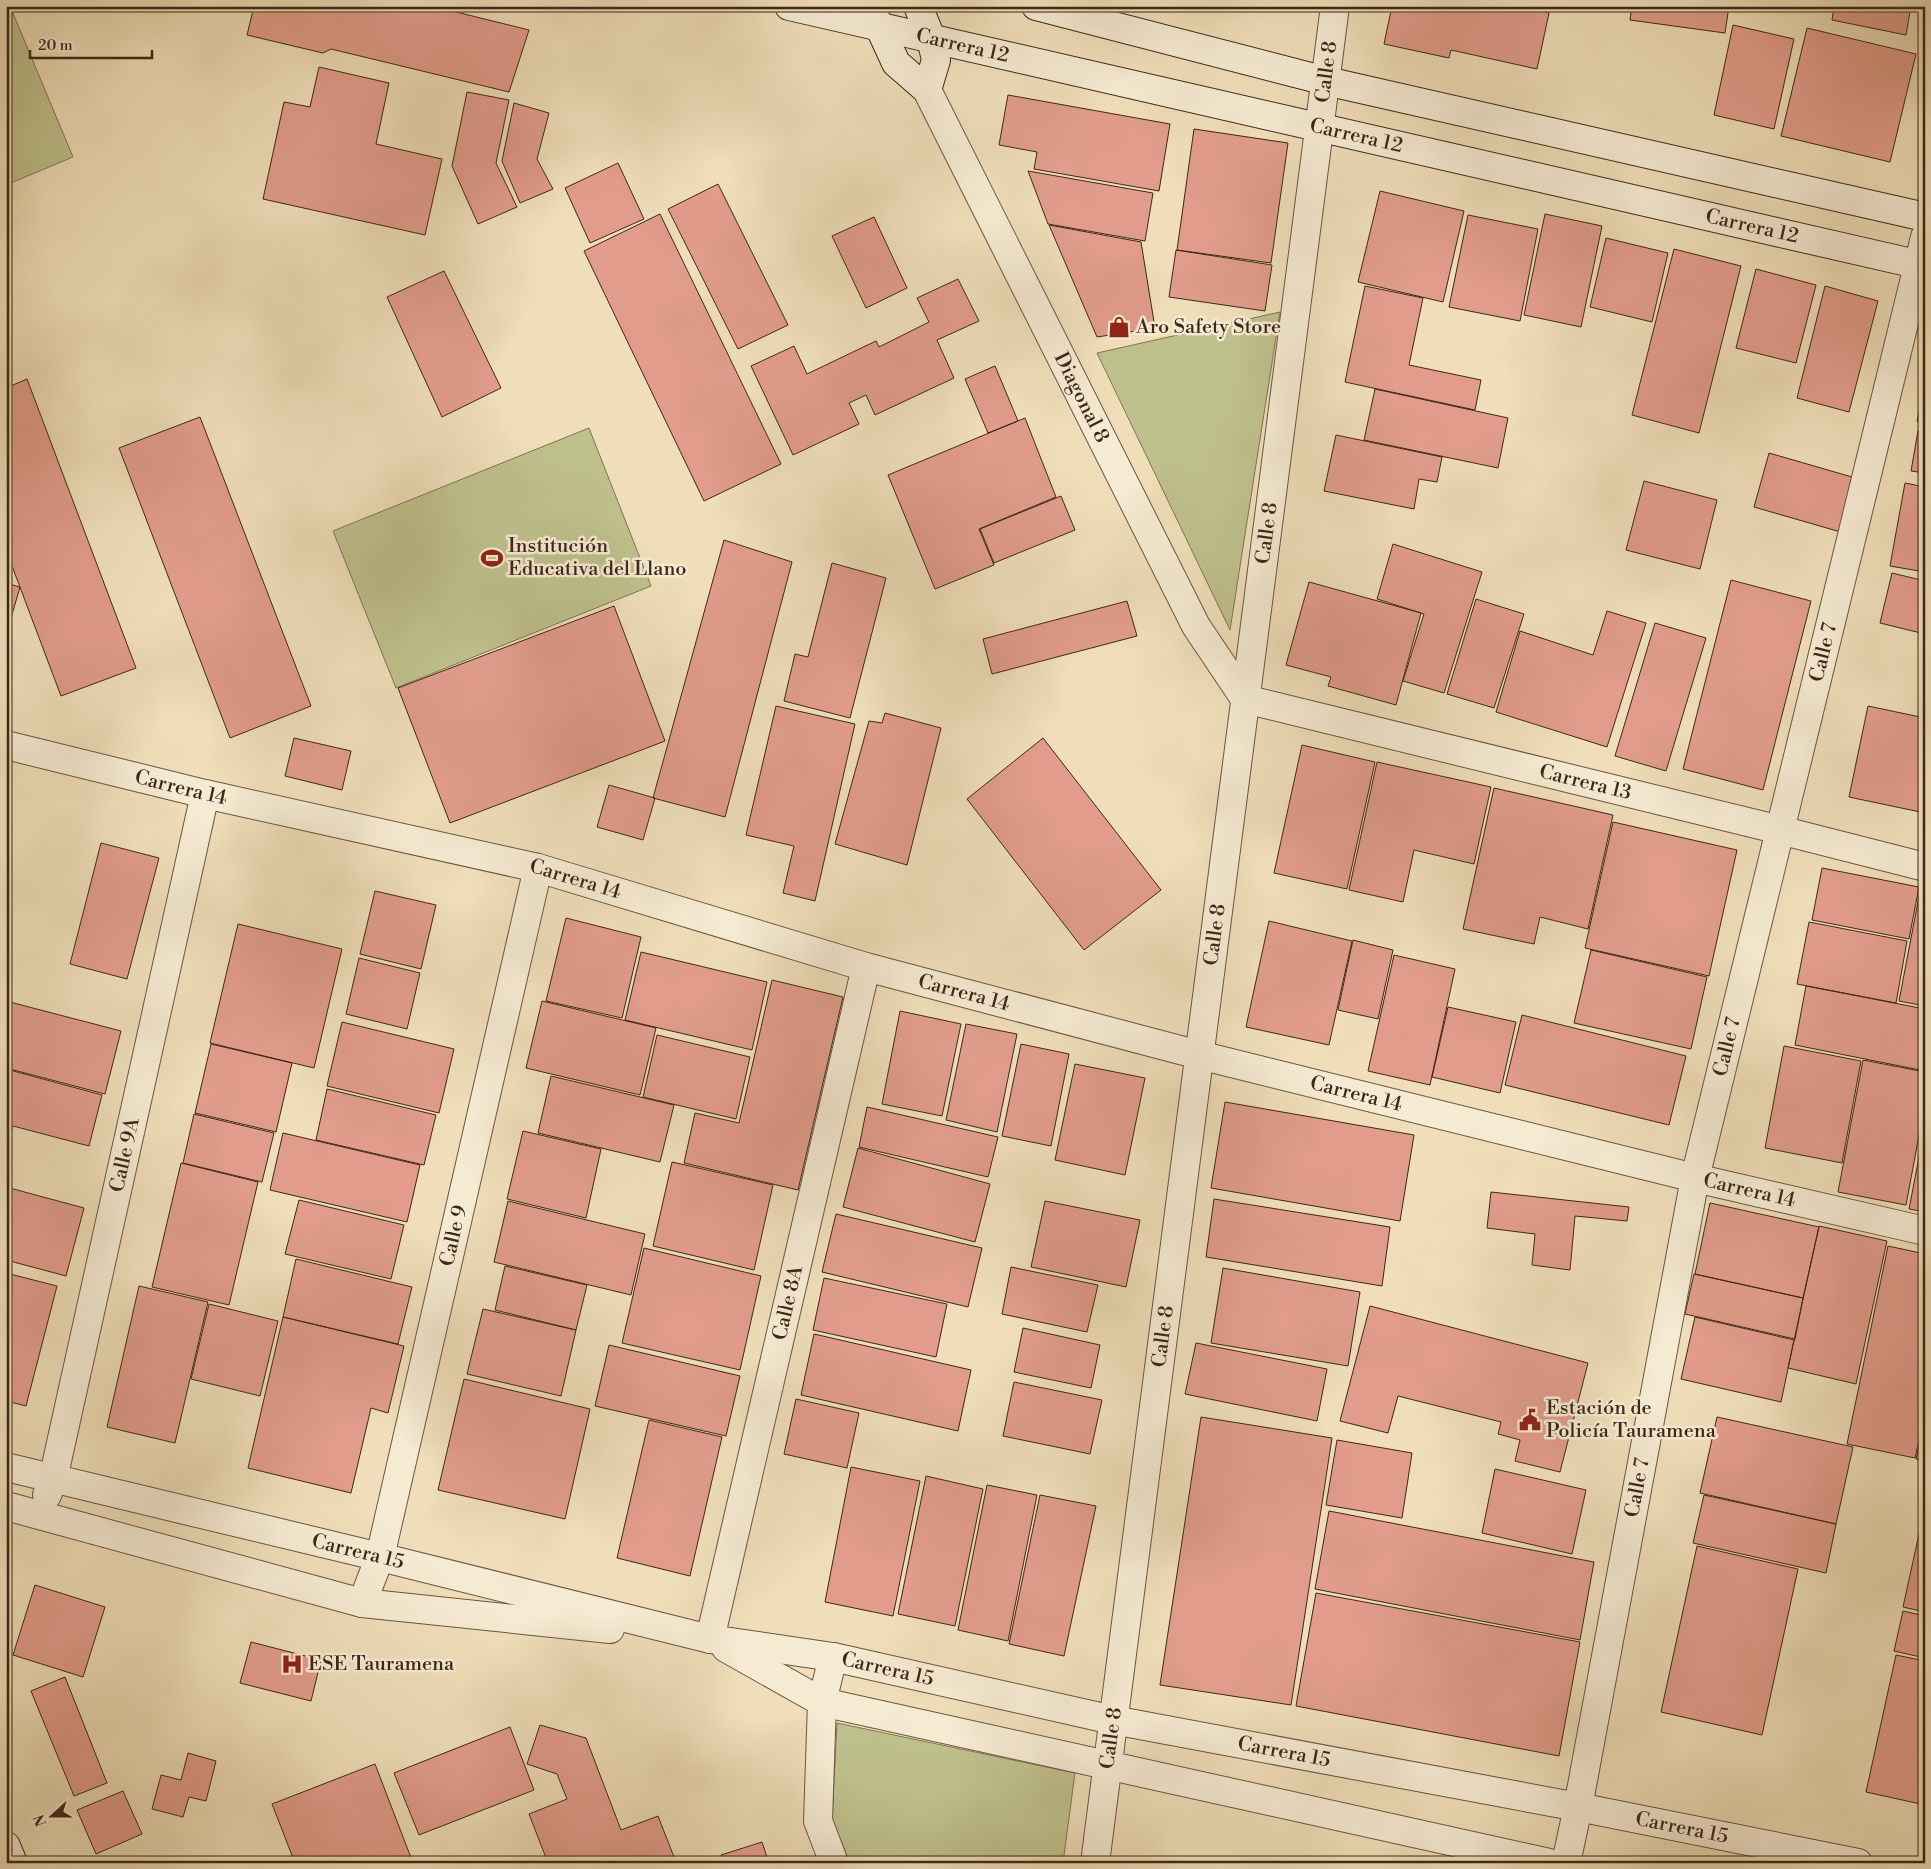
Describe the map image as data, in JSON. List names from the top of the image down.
{
  "streets": {
    "street": [
      "Carrera 12",
      "Calle 8",
      "Diagonal 8",
      "Calle 7",
      "Carrera 13",
      "Carrera 14",
      "Calle 9A",
      "Calle 9",
      "Calle 8A",
      "Carrera 15"
    ]
  },
  "crossings": [
    ["Carrera 12", "Calle 8"],
    ["Carrera 12", "Diagonal 8"],
    ["Carrera 12", "Calle 7"],
    ["Calle 8", "Diagonal 8"],
    ["Calle 8", "Carrera 13"],
    ["Calle 8", "Carrera 14"],
    ["Calle 8", "Carrera 15"],
    ["Diagonal 8", "Carrera 13"],
    ["Calle 7", "Carrera 13"],
    ["Calle 7", "Carrera 14"],
    ["Calle 7", "Carrera 15"],
    ["Carrera 14", "Calle 9A"],
    ["Carrera 14", "Calle 9"],
    ["Carrera 14", "Calle 8A"],
    ["Calle 9A", "Carrera 15"],
    ["Calle 9", "Carrera 15"],
    ["Calle 8A", "Carrera 15"]
  ],
  "places": {
    "shop": ["Aro Safety Store"],
    "sports": ["Institución Educativa del Llano"],
    "public building": ["Estación de Policía Tauramena"],
    "hospital": ["ESE Tauramena"]
  },
  "scale_bar": "20 m",
  "north": "left"
}
